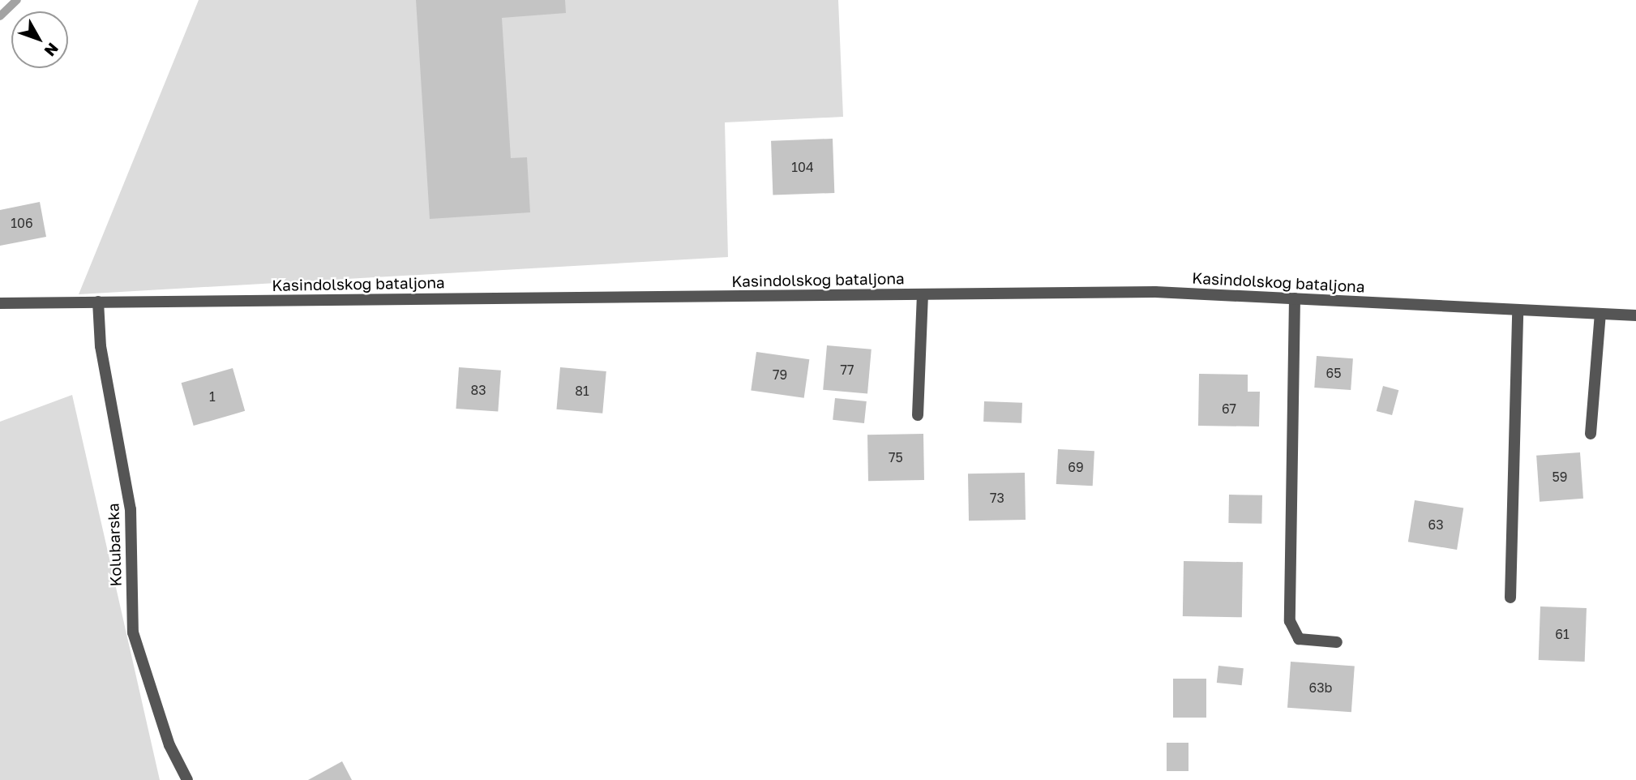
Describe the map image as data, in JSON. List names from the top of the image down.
{
  "streets": {
    "street": ["Kasindolskog bataljona", "Kolubarska"]
  },
  "crossings": [
    ["Kasindolskog bataljona", "Kolubarska"]
  ],
  "house_numbers": [
    "104",
    "106",
    "77",
    "65",
    "79",
    "83",
    "81",
    "1",
    "67",
    "75",
    "69",
    "59",
    "73",
    "63",
    "61",
    "63b"
  ],
  "north": "bottom right"
}
